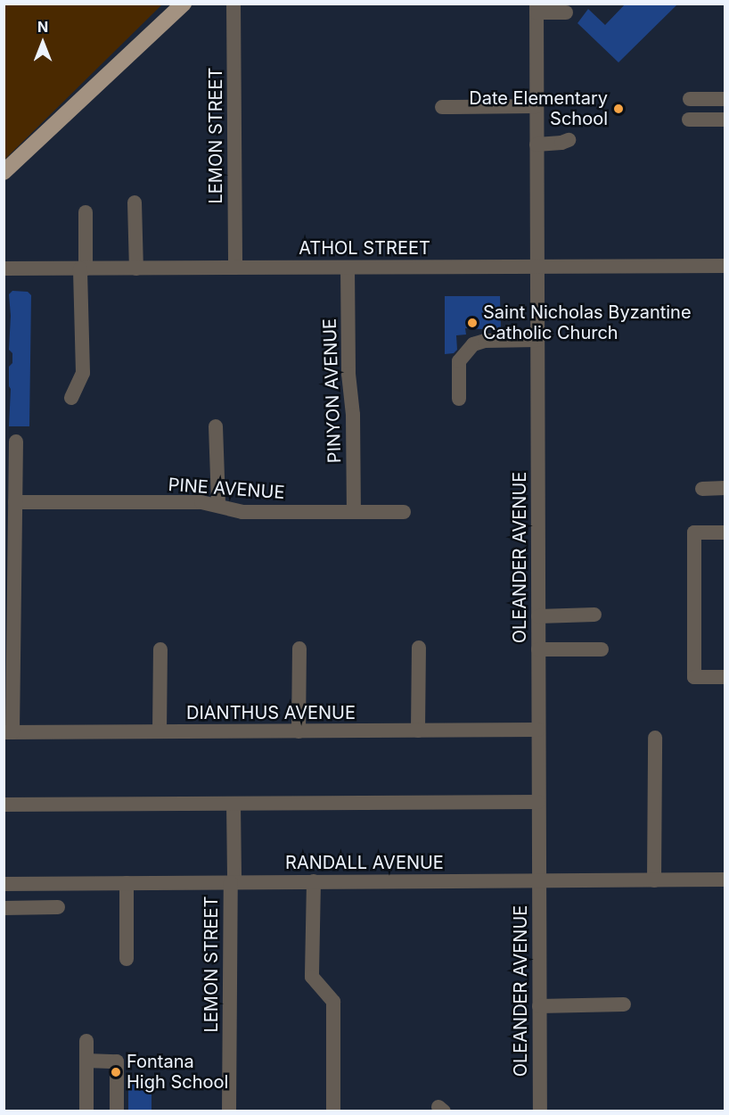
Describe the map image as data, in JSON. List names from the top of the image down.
{
  "streets": {
    "street": [
      "LEMON STREET",
      "ATHOL STREET",
      "PINYON AVENUE",
      "PINE AVENUE",
      "OLEANDER AVENUE",
      "DIANTHUS AVENUE",
      "RANDALL AVENUE"
    ]
  },
  "crossings": [
    ["LEMON STREET", "ATHOL STREET"],
    ["LEMON STREET", "RANDALL AVENUE"],
    ["ATHOL STREET", "PINYON AVENUE"],
    ["ATHOL STREET", "OLEANDER AVENUE"],
    ["PINYON AVENUE", "PINE AVENUE"],
    ["OLEANDER AVENUE", "DIANTHUS AVENUE"],
    ["OLEANDER AVENUE", "RANDALL AVENUE"]
  ],
  "places": ["Date Elementary School", "Saint Nicholas Byzantine Catholic Church", "Fontana High School"],
  "north": "top"
}
